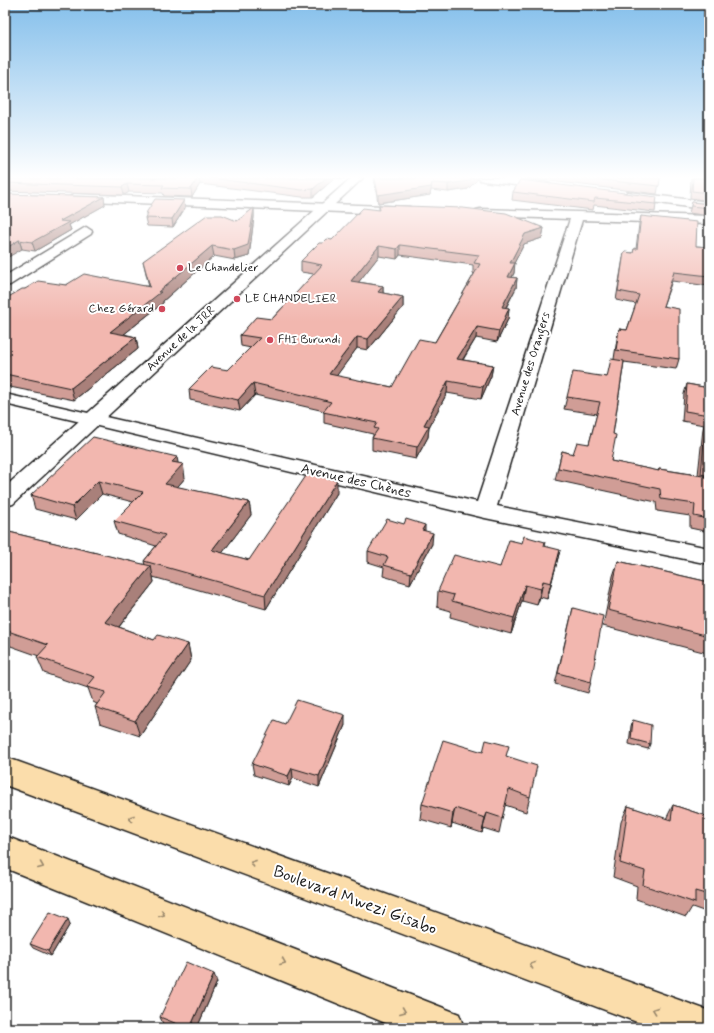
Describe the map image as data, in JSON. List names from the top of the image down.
{
  "streets": {
    "main road": ["Boulevard Mwezi Gisabo"],
    "street": ["Avenue de la JRR", "Avenue des Orangers", "Avenue des Chènes"]
  },
  "crossings": [
    ["Avenue de la JRR", "Avenue des Chènes"],
    ["Avenue des Orangers", "Avenue des Chènes"]
  ],
  "places": [
    "Le Chandelier",
    "LE CHANDELIER",
    "Chez Gérard",
    "FHI Burundi"
  ]
}
